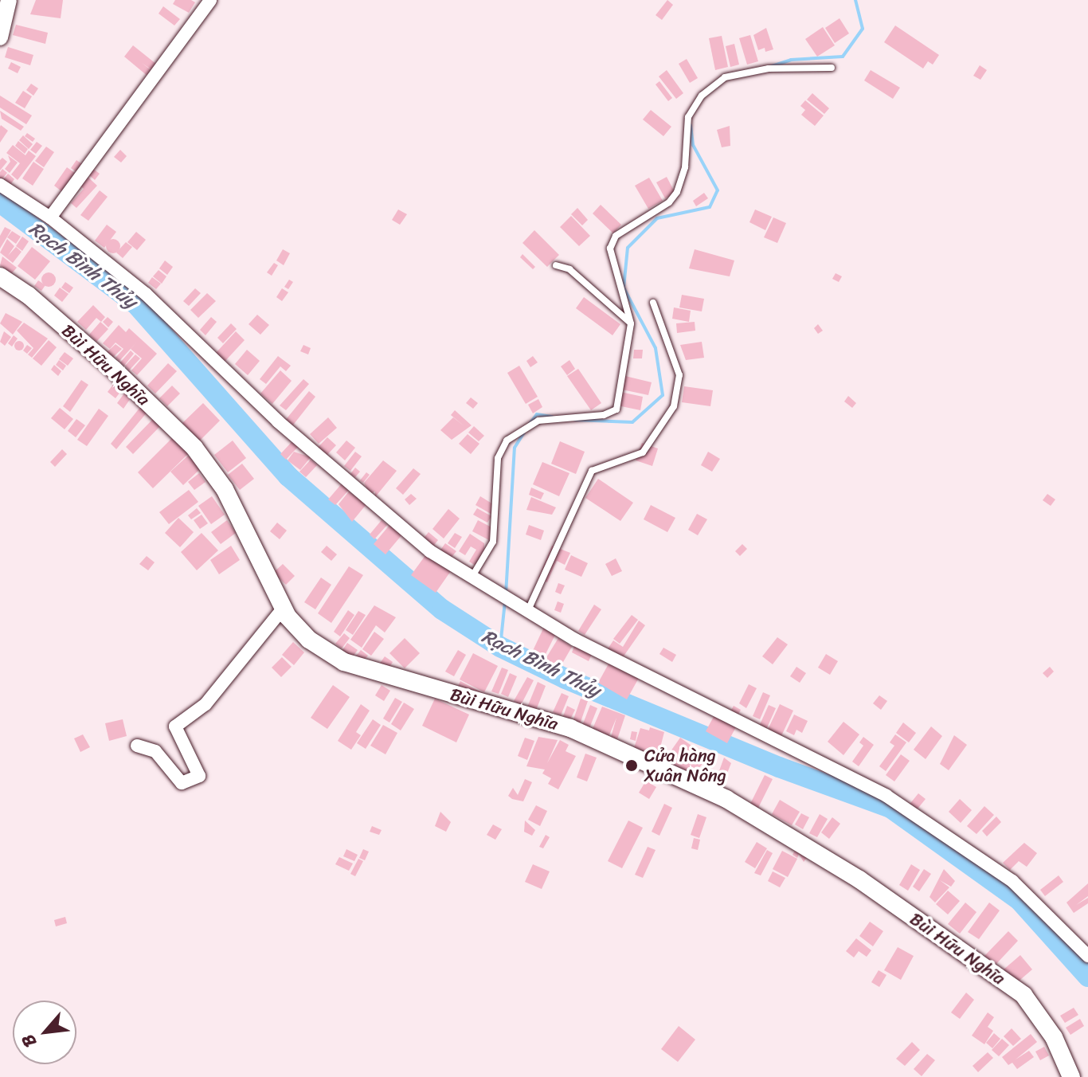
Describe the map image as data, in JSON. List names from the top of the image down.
{
  "streets": {
    "main road": ["Bùi Hữu Nghĩa"]
  },
  "water": ["Rạch Bình Thủy"],
  "places": ["Cửa hàng Xuân Nông"],
  "north": "bottom left"
}
